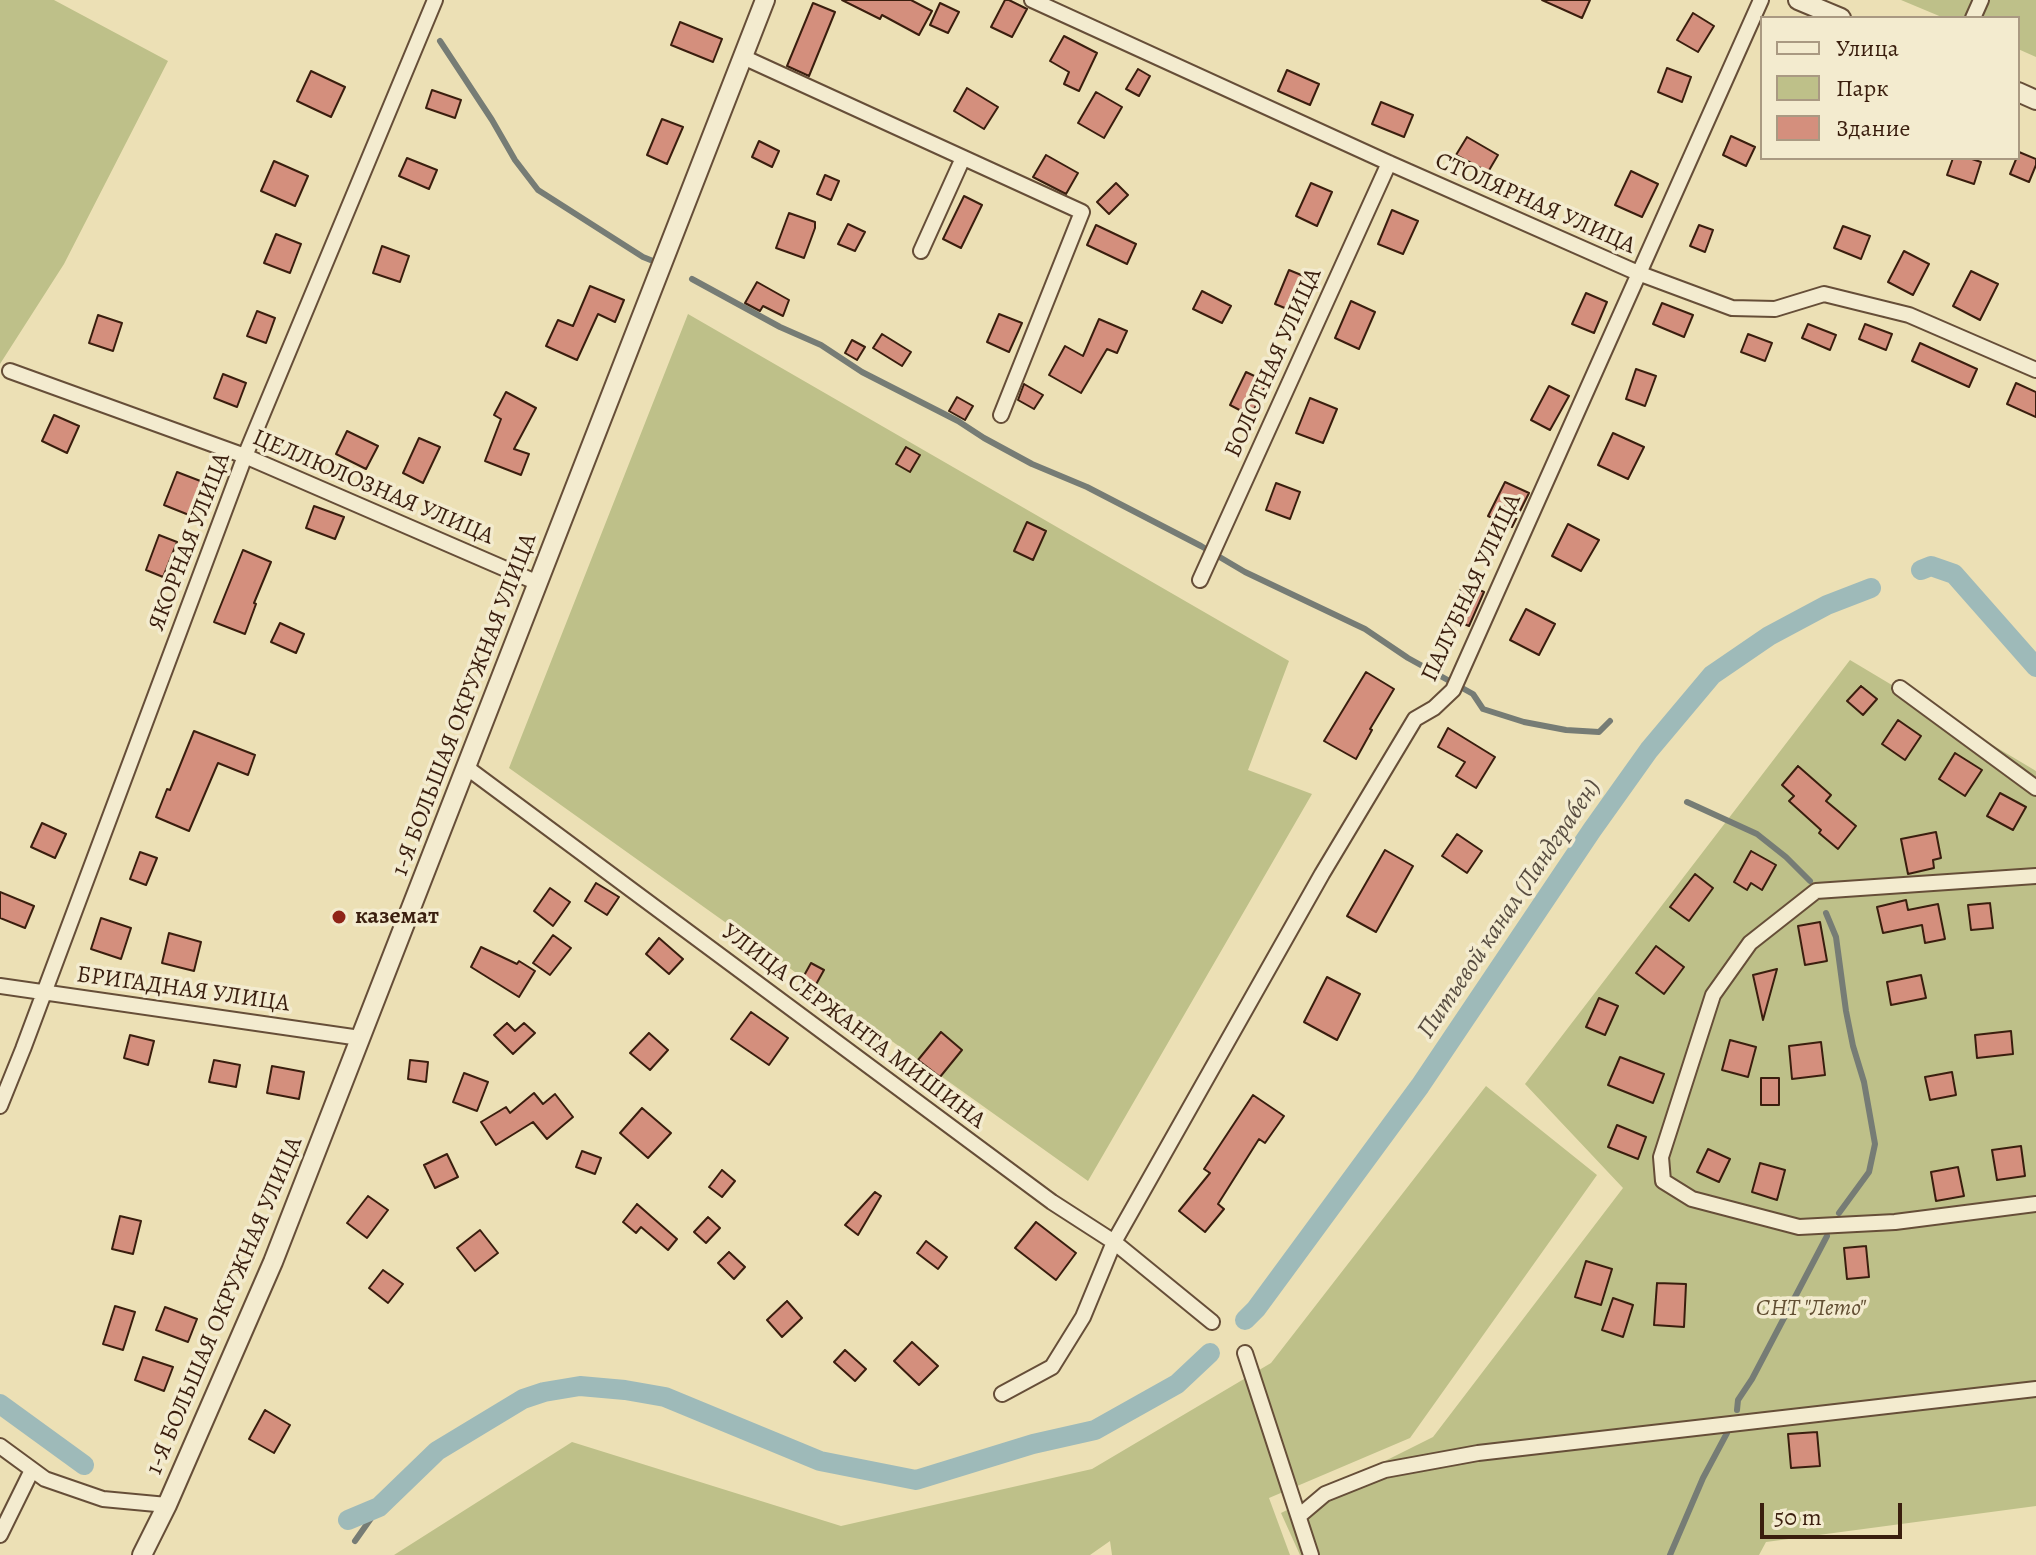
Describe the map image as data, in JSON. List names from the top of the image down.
{
  "streets": {
    "street": [
      "СТОЛЯРНАЯ УЛИЦА",
      "БОЛОТНАЯ УЛИЦА",
      "ЦЕЛЛЮЛОЗНАЯ УЛИЦА",
      "ЯКОРНАЯ УЛИЦА",
      "ПАЛУБНАЯ УЛИЦА",
      "1-Я БОЛЬШАЯ ОКРУЖНАЯ УЛИЦА",
      "БРИГАДНАЯ УЛИЦА",
      "УЛИЦА СЕРЖАНТА МИШИНА"
    ]
  },
  "crossings": [
    ["СТОЛЯРНАЯ УЛИЦА", "БОЛОТНАЯ УЛИЦА"],
    ["СТОЛЯРНАЯ УЛИЦА", "ПАЛУБНАЯ УЛИЦА"],
    ["ЦЕЛЛЮЛОЗНАЯ УЛИЦА", "ЯКОРНАЯ УЛИЦА"],
    ["ЦЕЛЛЮЛОЗНАЯ УЛИЦА", "1-Я БОЛЬШАЯ ОКРУЖНАЯ УЛИЦА"],
    ["ЯКОРНАЯ УЛИЦА", "БРИГАДНАЯ УЛИЦА"],
    ["ПАЛУБНАЯ УЛИЦА", "УЛИЦА СЕРЖАНТА МИШИНА"],
    ["1-Я БОЛЬШАЯ ОКРУЖНАЯ УЛИЦА", "БРИГАДНАЯ УЛИЦА"],
    ["1-Я БОЛЬШАЯ ОКРУЖНАЯ УЛИЦА", "УЛИЦА СЕРЖАНТА МИШИНА"]
  ],
  "water": ["Питьевой канал (Ландграбен)"],
  "parks": ["СНТ \"Лето\""],
  "places": ["каземат"],
  "legend": ["Улица", "Парк", "Здание"],
  "scale_bar": "50 m"
}
